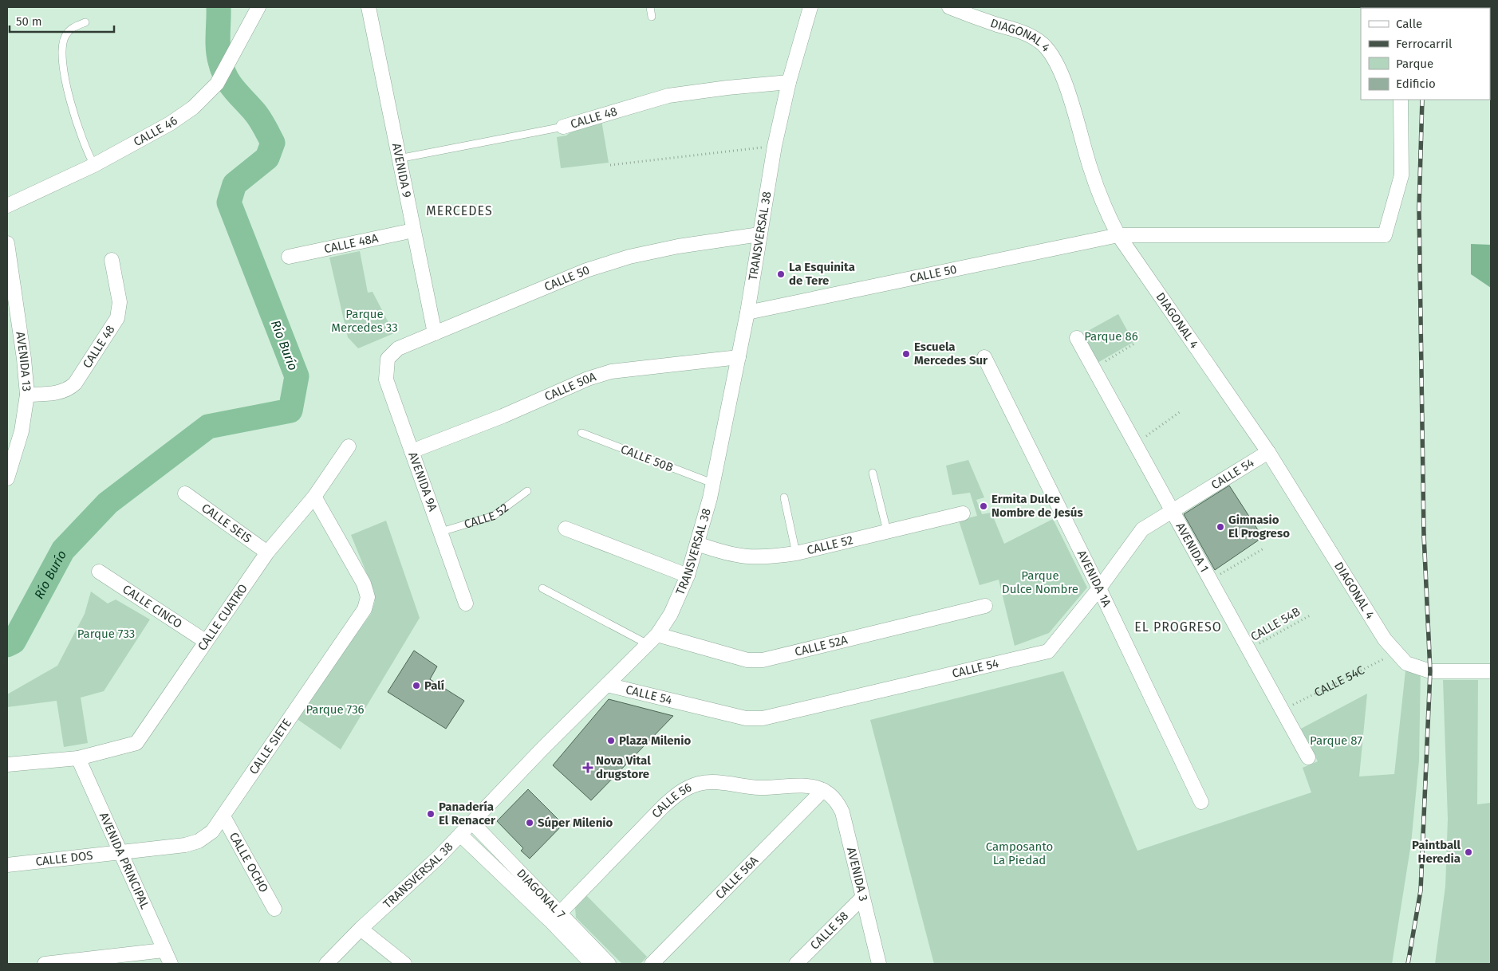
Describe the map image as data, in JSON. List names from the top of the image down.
{
  "streets": {
    "street": [
      "DIAGONAL 4",
      "CALLE 48",
      "CALLE 46",
      "AVENIDA 9",
      "TRANSVERSAL 38",
      "CALLE 48A",
      "CALLE 50",
      "AVENIDA 13",
      "CALLE 50A",
      "CALLE 54",
      "AVENIDA 9A",
      "CALLE 52",
      "CALLE SEIS",
      "AVENIDA 1",
      "AVENIDA 1A",
      "CALLE CINCO",
      "CALLE CUATRO",
      "CALLE 52A",
      "CALLE SIETE",
      "CALLE 56",
      "CALLE DOS",
      "AVENIDA PRINCIPAL",
      "CALLE OCHO",
      "AVENIDA 3",
      "CALLE 56A",
      "DIAGONAL 7",
      "CALLE 58"
    ],
    "lane": ["CALLE 50B"],
    "path": ["CALLE 54B", "CALLE 54C"]
  },
  "crossings": [
    ["DIAGONAL 4", "CALLE 50"],
    ["DIAGONAL 4", "CALLE 54"],
    ["DIAGONAL 4", "CALLE 54C"],
    ["CALLE 48", "AVENIDA 9"],
    ["CALLE 48", "TRANSVERSAL 38"],
    ["CALLE 48", "AVENIDA 13"],
    ["AVENIDA 9", "CALLE 48A"],
    ["AVENIDA 9", "CALLE 50"],
    ["TRANSVERSAL 38", "CALLE 50"],
    ["TRANSVERSAL 38", "CALLE 50A"],
    ["TRANSVERSAL 38", "CALLE 50B"],
    ["TRANSVERSAL 38", "CALLE 54"],
    ["TRANSVERSAL 38", "CALLE 52"],
    ["TRANSVERSAL 38", "CALLE 52A"],
    ["TRANSVERSAL 38", "DIAGONAL 7"],
    ["CALLE 50", "AVENIDA 9A"],
    ["CALLE 50A", "AVENIDA 9A"],
    ["CALLE 54", "AVENIDA 1"],
    ["CALLE 54", "AVENIDA 1A"],
    ["AVENIDA 9A", "CALLE 52"],
    ["CALLE SEIS", "CALLE CUATRO"],
    ["AVENIDA 1", "CALLE 54B"],
    ["AVENIDA 1", "CALLE 54C"],
    ["CALLE CINCO", "CALLE CUATRO"],
    ["CALLE CUATRO", "CALLE SIETE"],
    ["CALLE CUATRO", "AVENIDA PRINCIPAL"],
    ["CALLE SIETE", "CALLE DOS"],
    ["CALLE SIETE", "AVENIDA PRINCIPAL"],
    ["CALLE SIETE", "CALLE OCHO"],
    ["CALLE 56", "AVENIDA 3"],
    ["CALLE 56", "CALLE 56A"],
    ["CALLE 56", "DIAGONAL 7"],
    ["CALLE DOS", "AVENIDA PRINCIPAL"],
    ["AVENIDA 3", "CALLE 56A"],
    ["AVENIDA 3", "CALLE 58"]
  ],
  "districts": ["MERCEDES", "EL PROGRESO"],
  "water": ["Río Burío"],
  "parks": [
    "Parque Mercedes 33",
    "Parque 86",
    "Parque Dulce Nombre",
    "Parque 733",
    "Parque 736",
    "Parque 87",
    "Camposanto La Piedad"
  ],
  "places": {
    "other": [
      "La Esquinita de Tere",
      "Escuela Mercedes Sur",
      "Ermita Dulce Nombre de Jesús",
      "Gimnasio El Progreso",
      "Palí",
      "Plaza Milenio",
      "Panadería El Renacer",
      "Súper Milenio",
      "Paintball Heredia"
    ],
    "health": ["Nova Vital drugstore"]
  },
  "legend": [
    "Calle",
    "Ferrocarril",
    "Parque",
    "Edificio"
  ],
  "scale_bar": "50 m"
}
